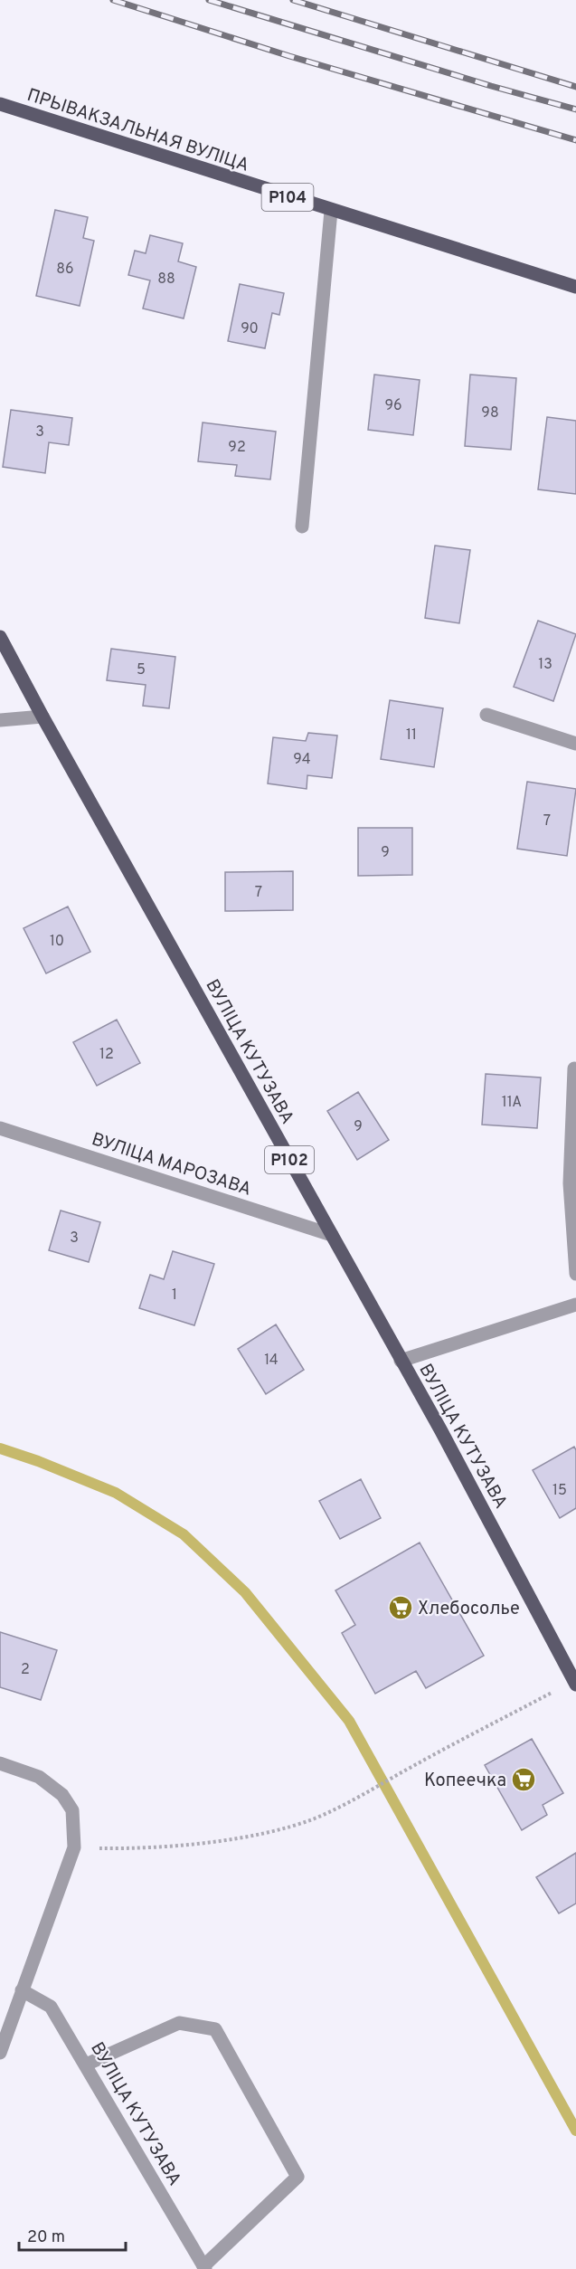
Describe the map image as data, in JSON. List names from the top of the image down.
{
  "streets": {
    "main road": [
      "ПРЫВАКЗАЛЬНАЯ ВУЛІЦА",
      "Р104",
      "ВУЛІЦА КУТУЗАВА",
      "Р102"
    ],
    "street": ["ВУЛІЦА МАРОЗАВА"]
  },
  "crossings": [
    ["ВУЛІЦА КУТУЗАВА", "ВУЛІЦА МАРОЗАВА"]
  ],
  "places": {
    "supermarket": ["Хлебосолье", "Копеечка"]
  },
  "house_numbers": [
    "86",
    "88",
    "90",
    "96",
    "98",
    "3",
    "92",
    "13",
    "5",
    "11",
    "94",
    "7",
    "9",
    "7",
    "10",
    "12",
    "11А",
    "9",
    "3",
    "1",
    "14",
    "15",
    "2"
  ],
  "scale_bar": "20 m"
}
